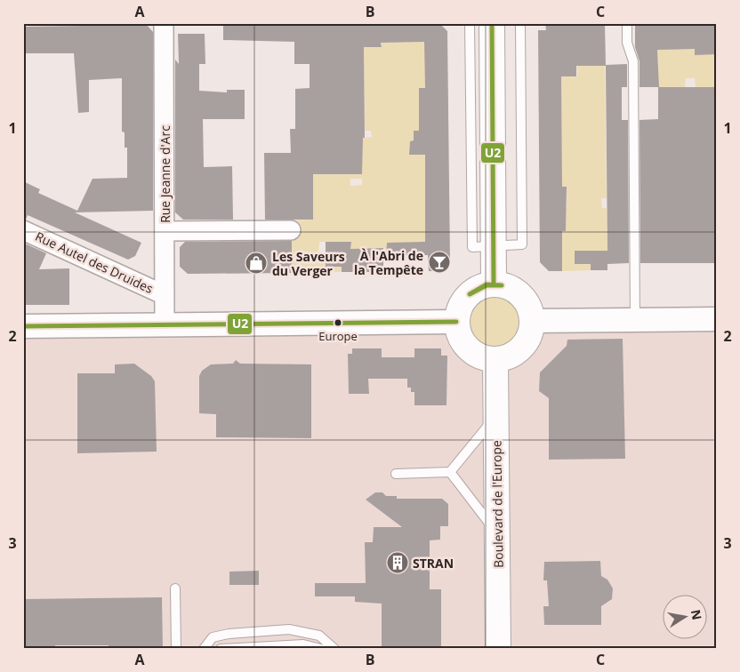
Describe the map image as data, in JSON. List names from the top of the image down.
{
  "streets": {
    "main road": ["Boulevard de l'Europe"],
    "street": ["Rue Jeanne d'Arc", "Rue Autel des Druides"]
  },
  "crossings": [
    ["Rue Jeanne d'Arc", "Rue Autel des Druides"]
  ],
  "places": {
    "bar": ["À l'Abri de la Tempête"],
    "shop": ["Les Saveurs du Verger"],
    "other": ["Europe"],
    "building": ["STRAN"]
  },
  "lines": ["transit line U2"],
  "north": "right",
  "grid": {
    "columns": ["A", "B", "C"],
    "rows": ["1", "2", "3"]
  }
}
